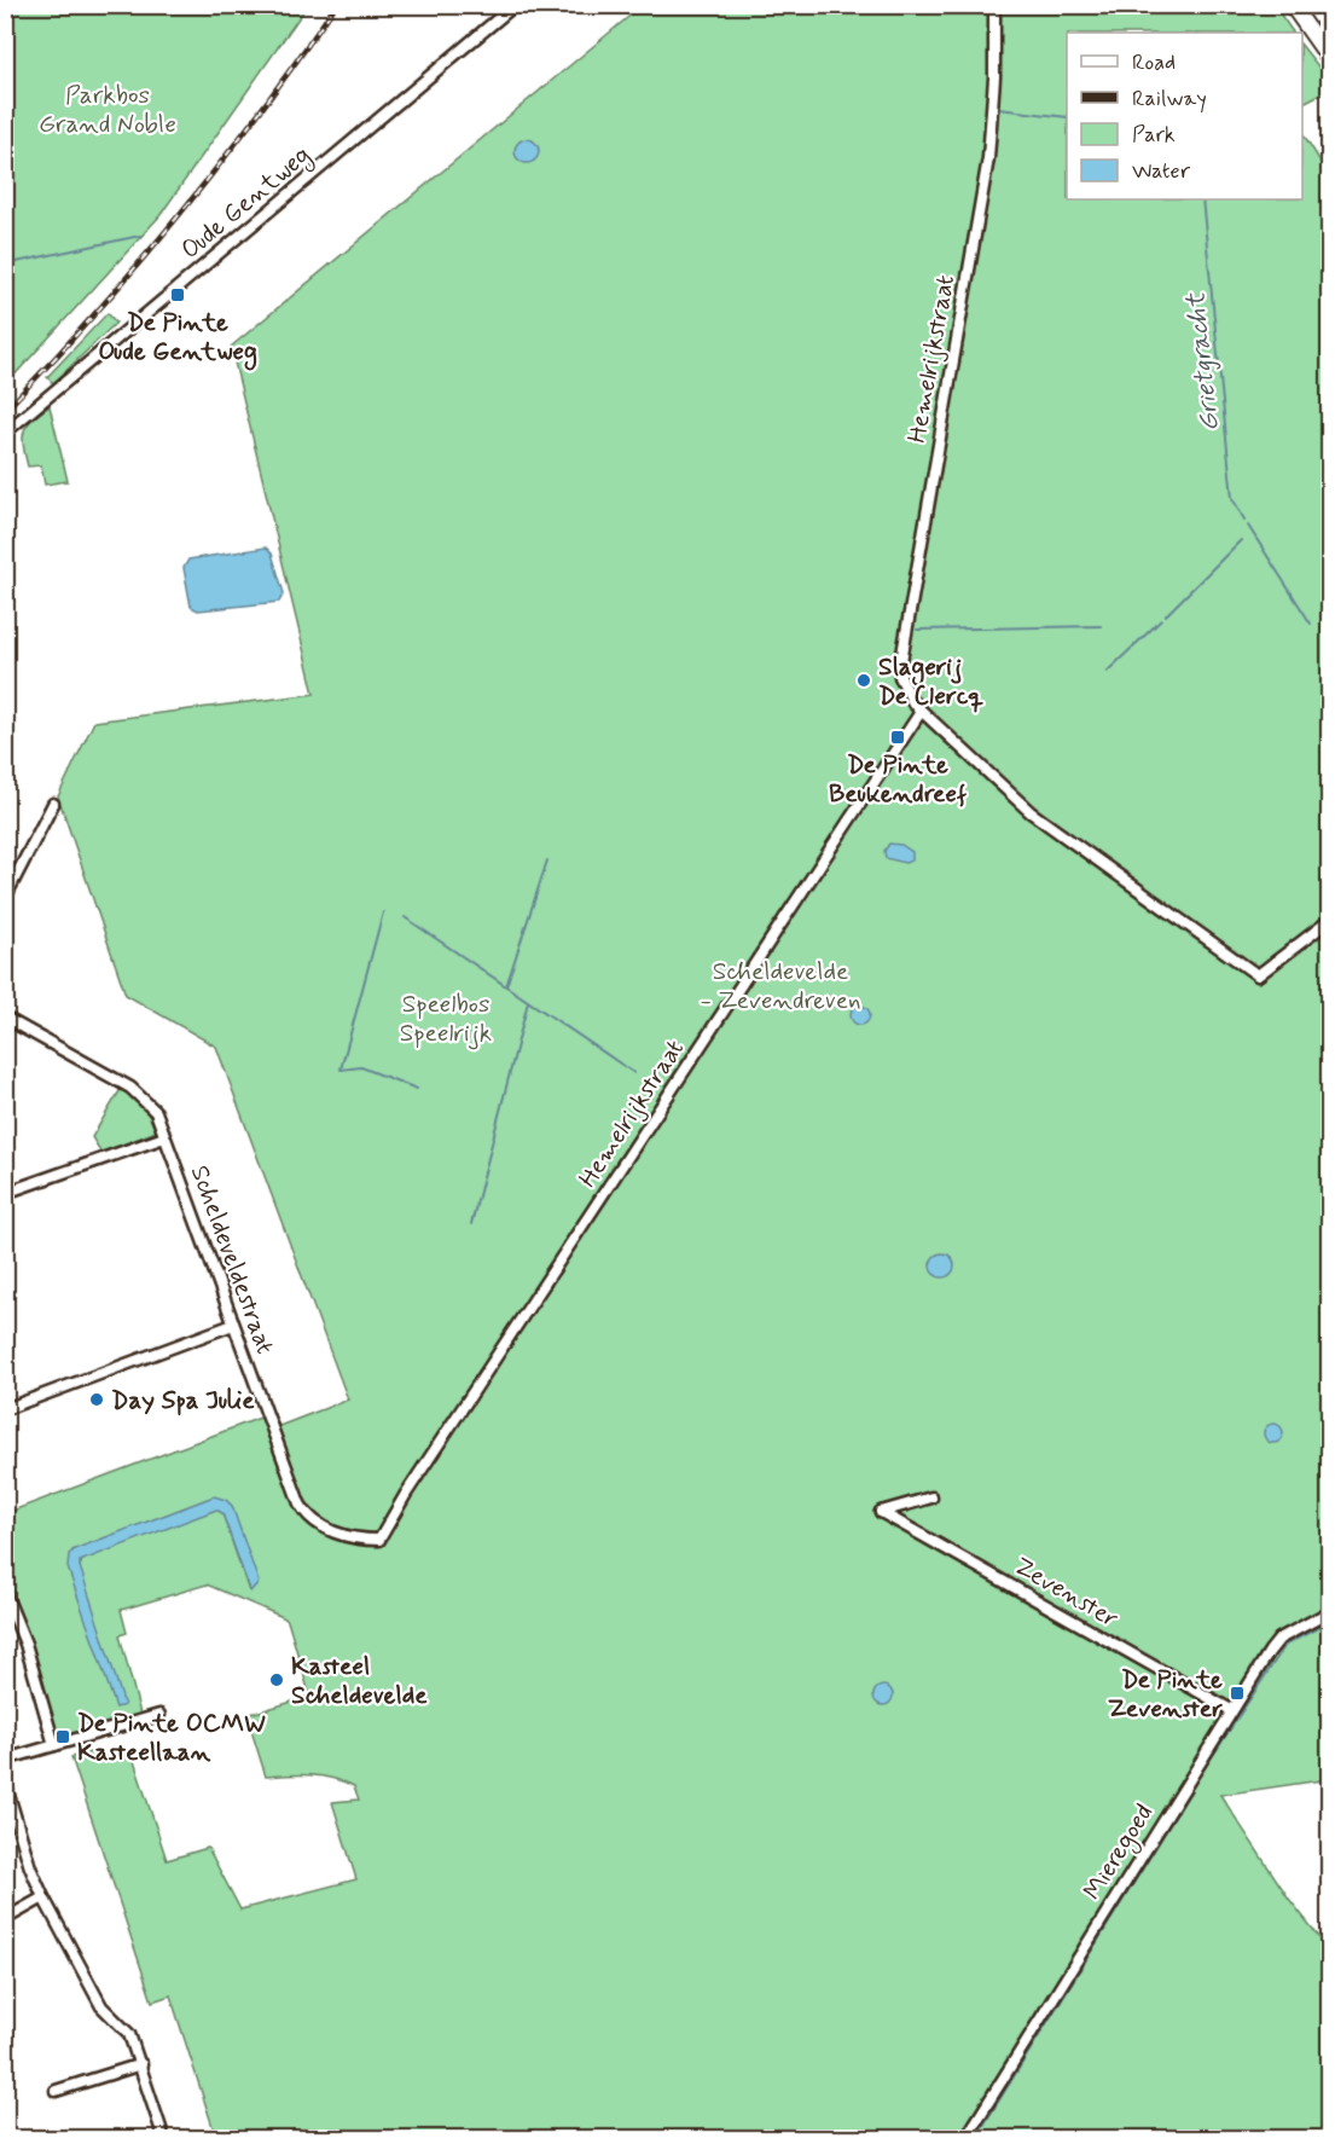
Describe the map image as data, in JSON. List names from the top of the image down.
{
  "streets": {
    "street": [
      "Oude Gentweg",
      "Hemelrijkstraat",
      "Scheldeveldestraat",
      "Zevenster",
      "Mieregoed"
    ]
  },
  "crossings": [
    ["Hemelrijkstraat", "Scheldeveldestraat"],
    ["Zevenster", "Mieregoed"]
  ],
  "water": ["Grietgracht"],
  "parks": ["Parkbos Grand Noble", "Scheldevelde - Zevendreven", "Speelbos Speelrijk"],
  "places": {
    "transit": [
      "De Pinte Oude Gentweg",
      "De Pinte Beukendreef",
      "De Pinte Zevenster",
      "De Pinte OCMW Kasteellaan"
    ],
    "other": ["Slagerij De Clercq", "Day Spa Julie", "Kasteel Scheldevelde"]
  },
  "legend": [
    "Road",
    "Railway",
    "Park",
    "Water"
  ]
}
